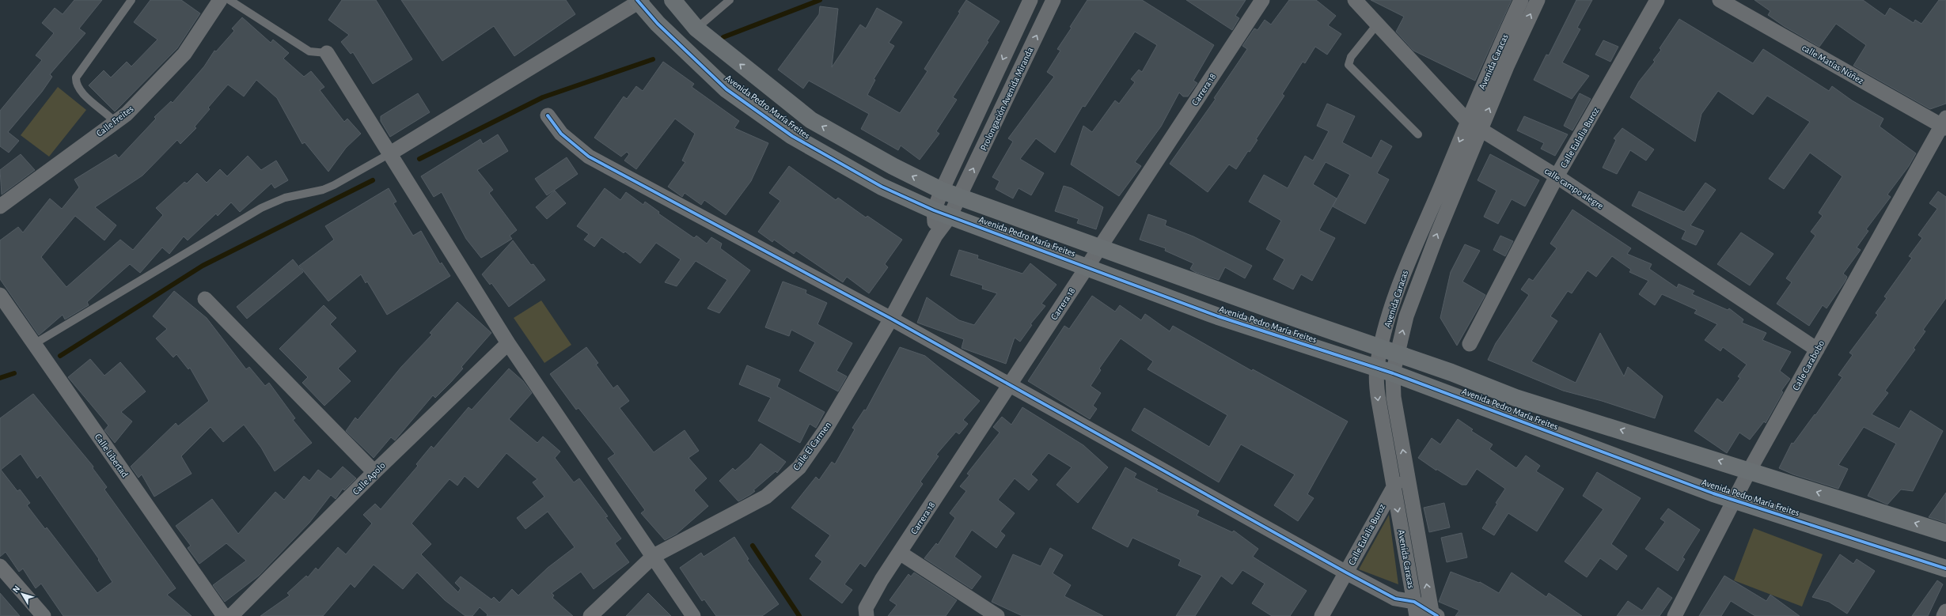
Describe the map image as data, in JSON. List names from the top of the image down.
{
  "streets": {
    "street": [
      "Avenida Caracas",
      "calle Matías Núñez",
      "Carrera 18",
      "Prolongación Avenida Miranda",
      "Avenida Pedro María Freites",
      "Calle Freites",
      "Calle Eulalia Buroz",
      "calle campo alegre",
      "Calle Carabobo",
      "Calle El Carmen",
      "Calle Libertad",
      "Calle Apolo"
    ]
  },
  "crossings": [
    ["Avenida Caracas", "Avenida Pedro María Freites"],
    ["Avenida Caracas", "Calle Eulalia Buroz"],
    ["Avenida Caracas", "calle campo alegre"],
    ["calle Matías Núñez", "Calle Carabobo"],
    ["Carrera 18", "Avenida Pedro María Freites"],
    ["Prolongación Avenida Miranda", "Avenida Pedro María Freites"],
    ["Prolongación Avenida Miranda", "Calle El Carmen"],
    ["Avenida Pedro María Freites", "Calle Carabobo"],
    ["Avenida Pedro María Freites", "Calle El Carmen"],
    ["Calle Eulalia Buroz", "calle campo alegre"],
    ["calle campo alegre", "Calle Carabobo"]
  ],
  "north": "top left"
}
